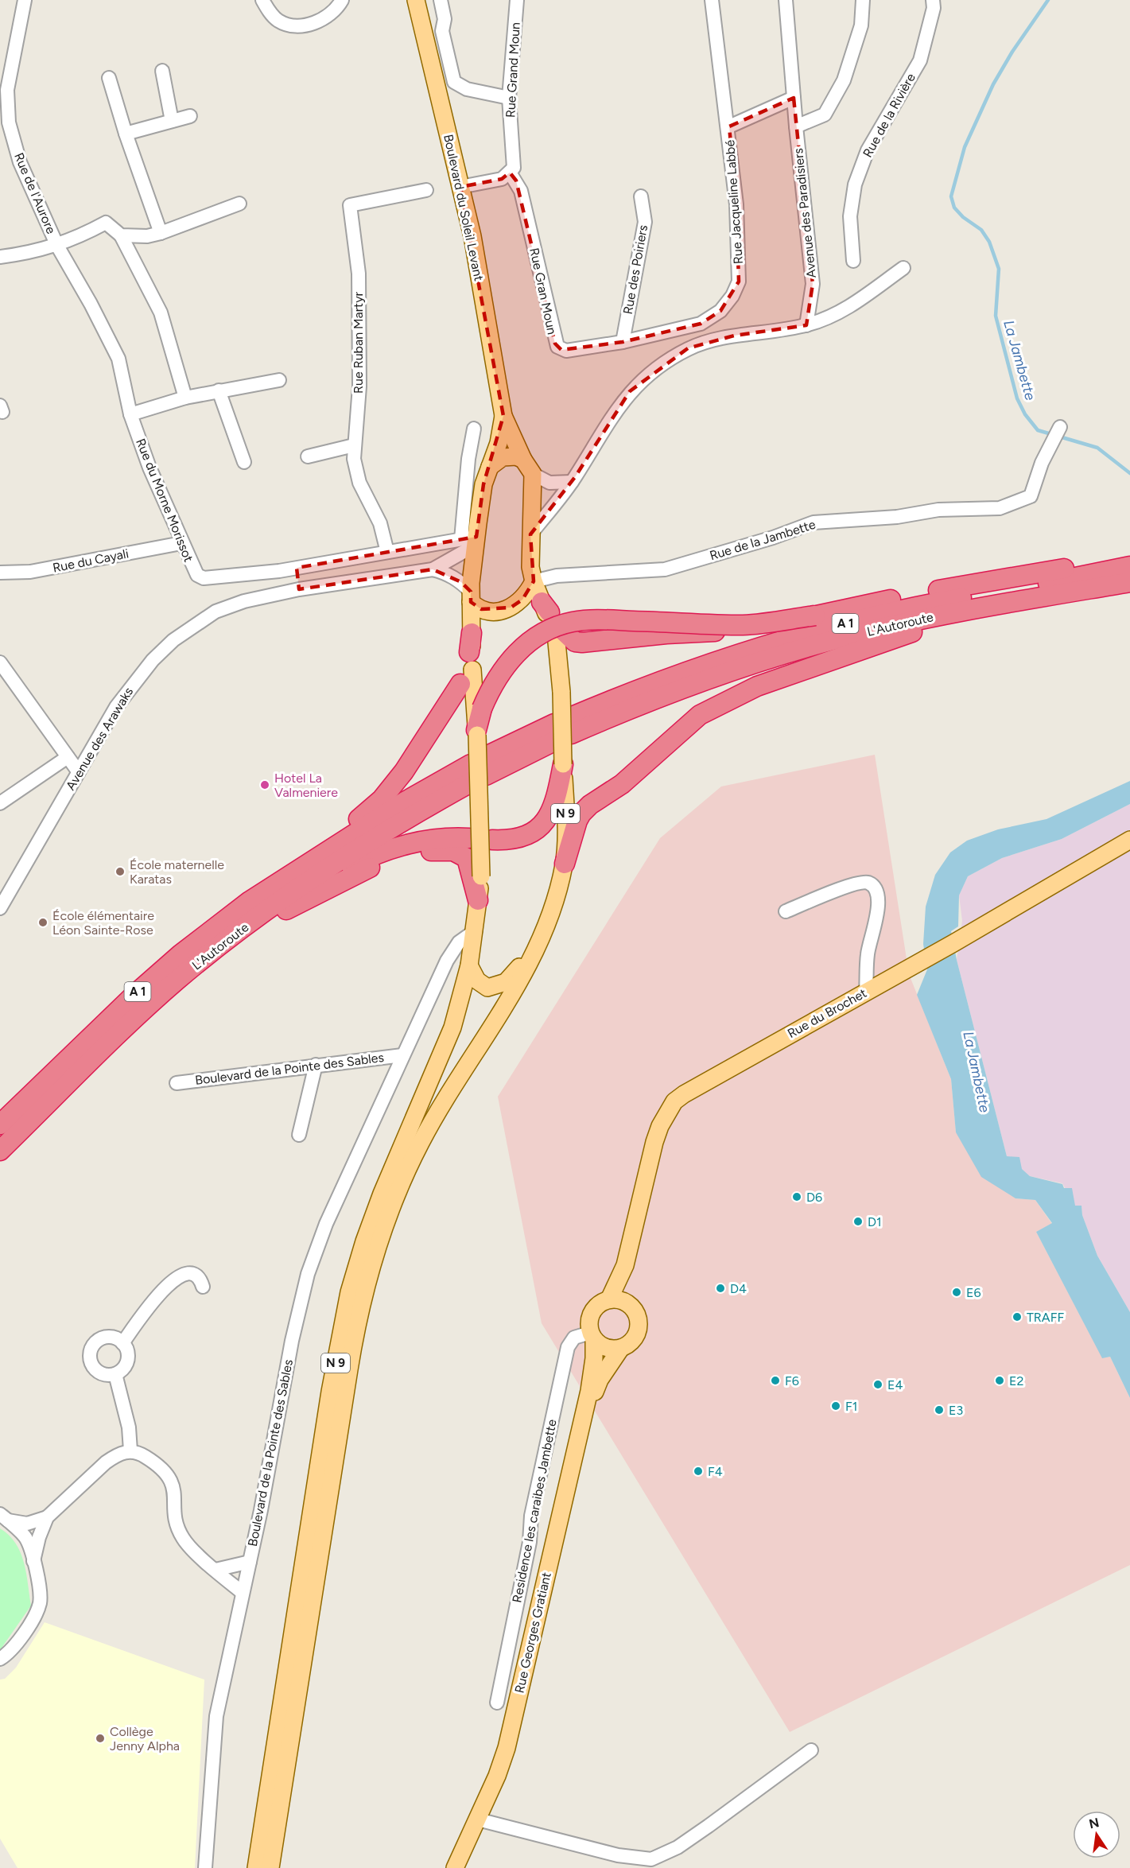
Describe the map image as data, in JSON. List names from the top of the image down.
{
  "streets": {
    "highway": ["A 1", "L'Autoroute"],
    "main road": [
      "Boulevard du Soleil Levant",
      "N 9",
      "Rue du Brochet",
      "Rue Georges Gratiant"
    ],
    "street": [
      "Rue Grand Moun",
      "Rue de la Rivière",
      "Rue de l'Aurore",
      "Rue Jacqueline Labbé",
      "Avenue des Paradisiers",
      "Rue des Poiriers",
      "Rue Gran Moun",
      "Rue Ruban Martyr",
      "Rue du Morne Morissot",
      "Rue de la Jambette",
      "Rue du Cayali",
      "Avenue des Arawaks",
      "Boulevard de la Pointe des Sables",
      "Residence les caraibes Jambette"
    ]
  },
  "crossings": [
    ["Rue Grand Moun", "Rue Gran Moun"],
    ["Rue de l'Aurore", "Rue du Morne Morissot"],
    ["Rue Jacqueline Labbé", "Avenue des Paradisiers"],
    ["Rue Jacqueline Labbé", "Rue des Poiriers"],
    ["Rue Jacqueline Labbé", "Rue Gran Moun"],
    ["Boulevard du Soleil Levant", "Rue du Morne Morissot"],
    ["Boulevard du Soleil Levant", "Avenue des Arawaks"],
    ["Rue des Poiriers", "Rue Gran Moun"],
    ["Rue Ruban Martyr", "Rue du Morne Morissot"],
    ["Rue du Morne Morissot", "Rue du Cayali"],
    ["Rue du Morne Morissot", "Avenue des Arawaks"],
    ["N 9", "Boulevard de la Pointe des Sables"],
    ["Rue du Brochet", "Residence les caraibes Jambette"]
  ],
  "water": ["La Jambette"],
  "places": [
    "Hotel La Valmeniere",
    "École maternelle Karatas",
    "École élémentaire Léon Sainte-Rose",
    "D6",
    "D1",
    "D4",
    "E6",
    "TRAFF",
    "F6",
    "E2",
    "E4",
    "F1",
    "E3",
    "F4",
    "Collège Jenny Alpha"
  ],
  "north": "top"
}
